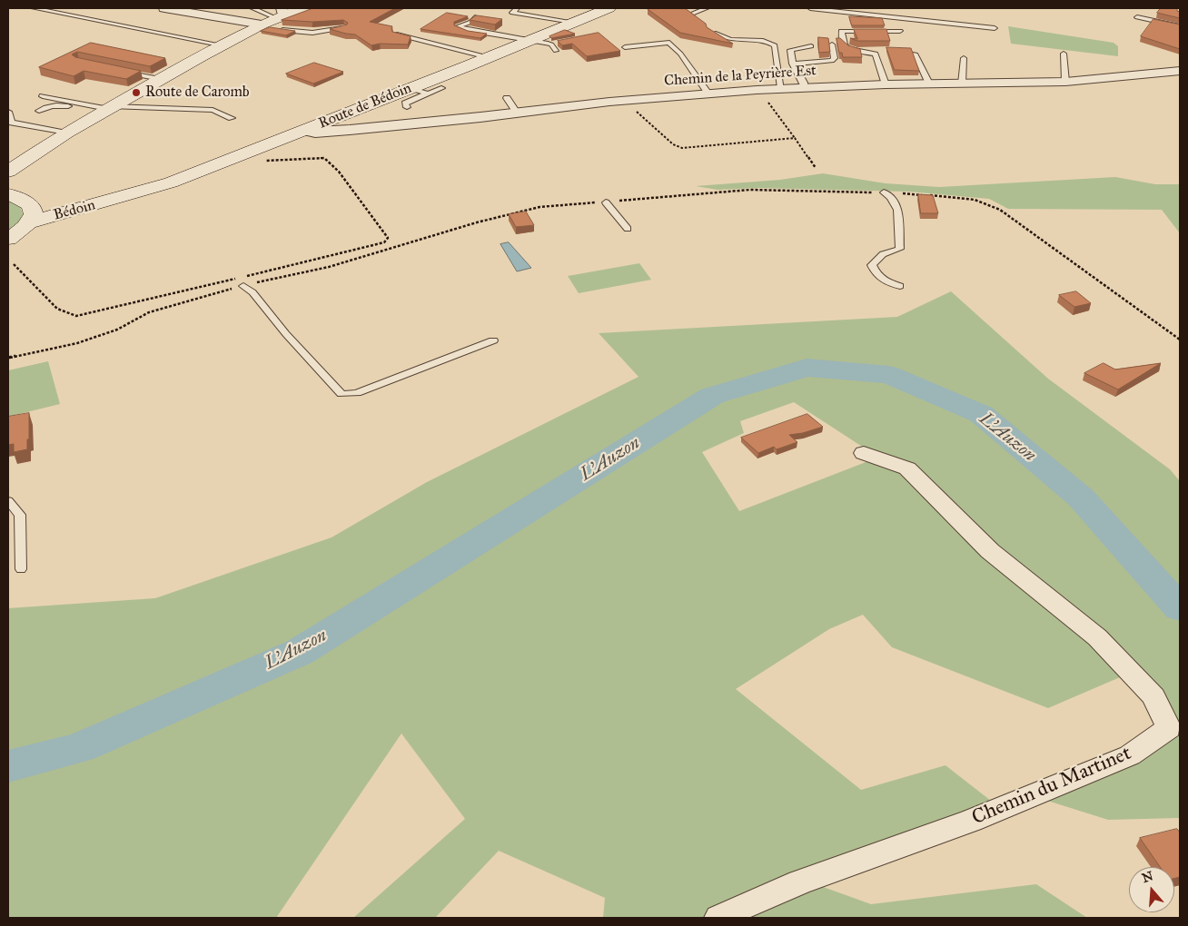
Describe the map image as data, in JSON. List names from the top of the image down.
{
  "streets": {
    "main road": ["Route de Bédoin", "Bédoin"],
    "street": ["Chemin de la Peyrière Est", "Chemin du Martinet"]
  },
  "crossings": [
    ["Chemin de la Peyrière Est", "Route de Bédoin"],
    ["Route de Bédoin", "Bédoin"]
  ],
  "water": ["L'Auzon"],
  "places": ["Route de Caromb"],
  "north": "top"
}
